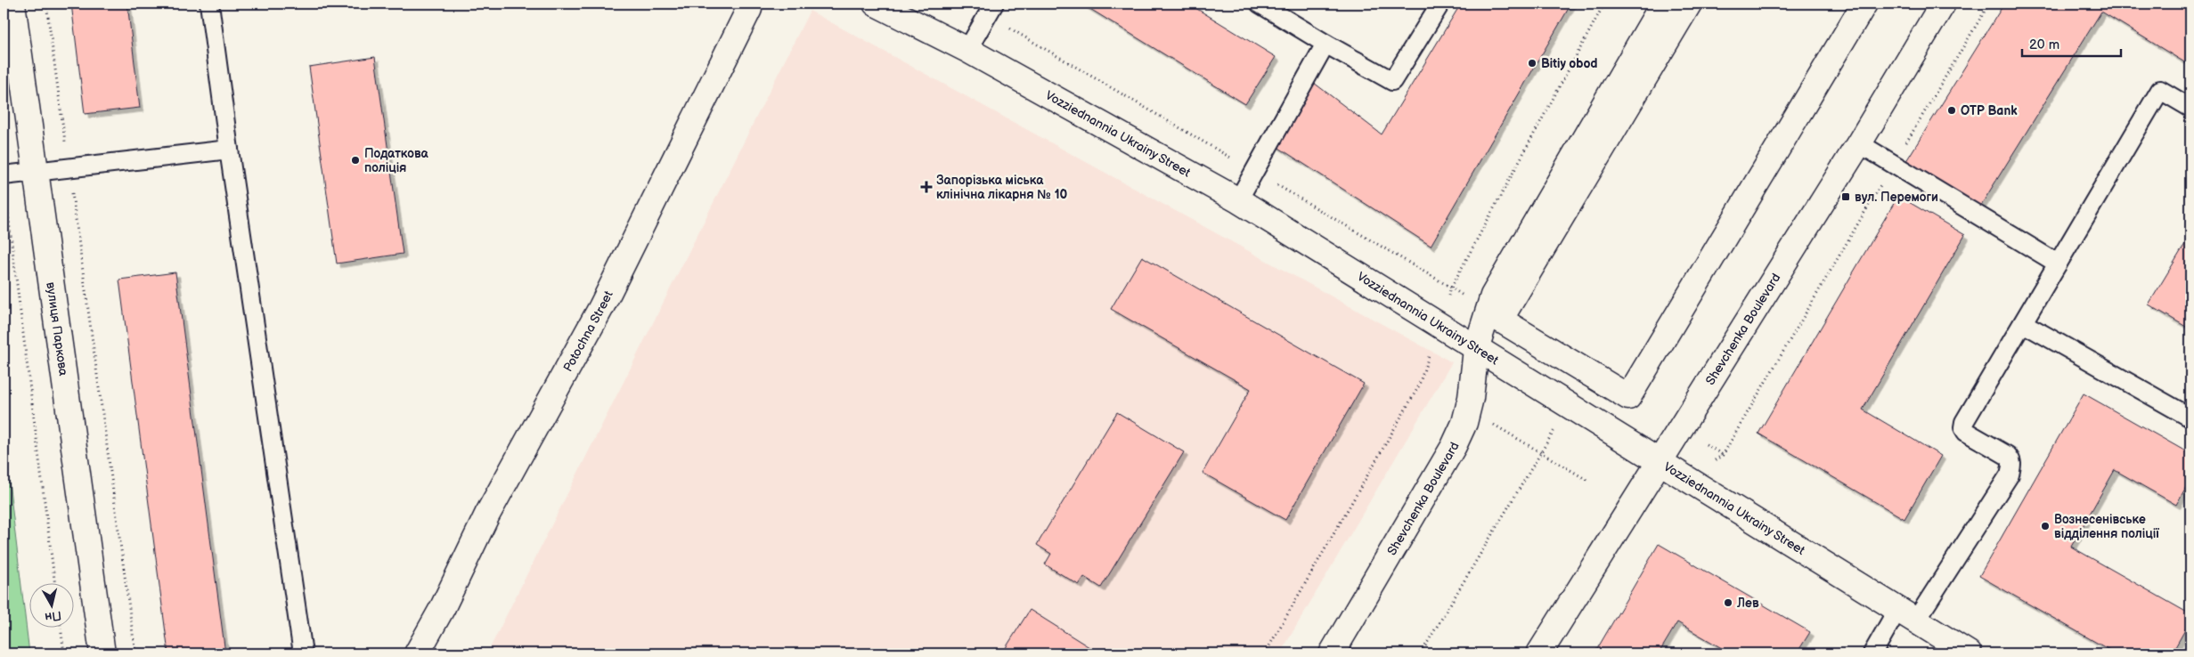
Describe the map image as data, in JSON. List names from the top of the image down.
{
  "streets": {
    "street": [
      "Vozziednannia Ukrainy Street",
      "вулиця Паркова",
      "Shevchenka Boulevard",
      "Potochna Street"
    ]
  },
  "crossings": [
    ["Vozziednannia Ukrainy Street", "Shevchenka Boulevard"]
  ],
  "places": {
    "other": [
      "Bitiy obod",
      "OTP Bank",
      "Податкова поліція",
      "Вознесенівське відділення поліції",
      "Лев"
    ],
    "health": ["Запорізька міська клінічна лікарня № 10"],
    "transit": ["вул. Перемоги"]
  },
  "scale_bar": "20 m",
  "north": "bottom"
}
